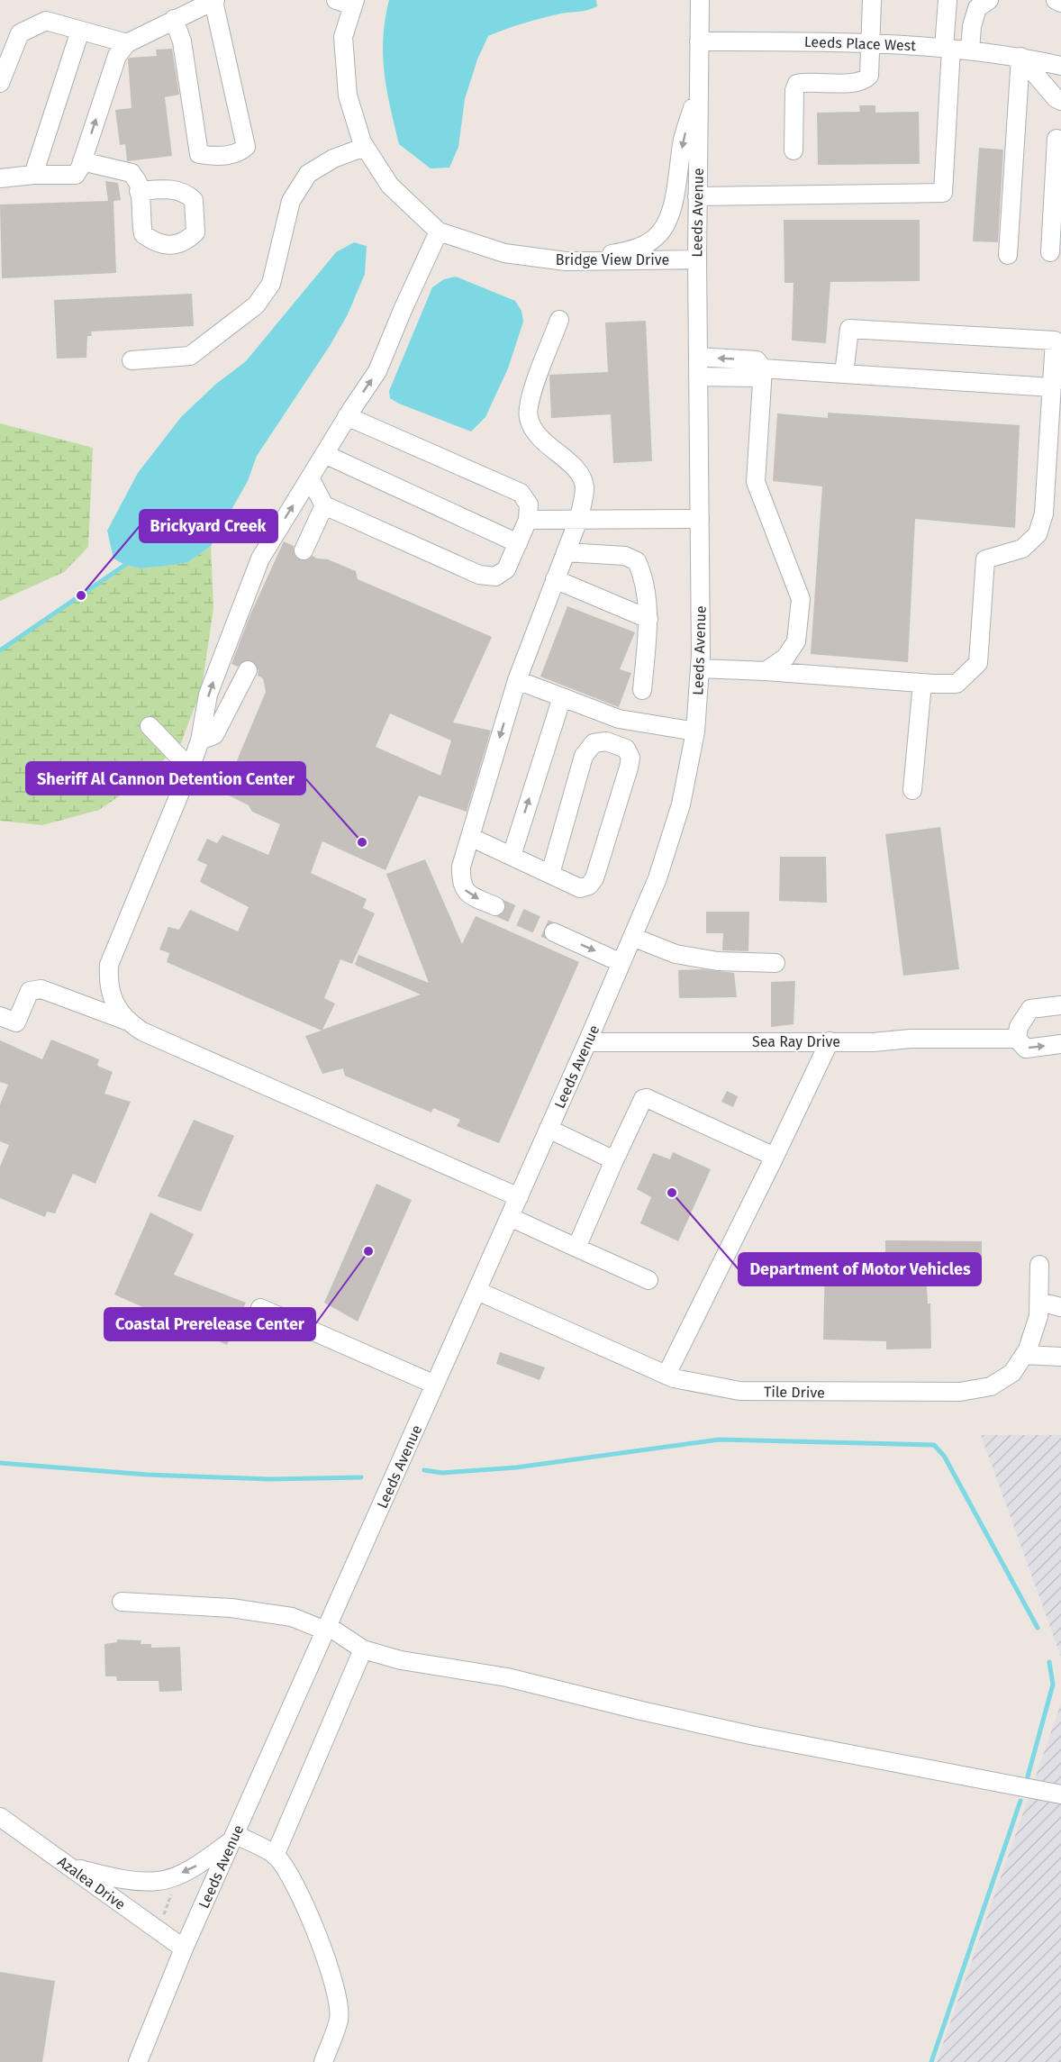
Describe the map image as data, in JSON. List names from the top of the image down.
{
  "streets": {
    "street": [
      "Leeds Place West",
      "Leeds Avenue",
      "Bridge View Drive",
      "Sea Ray Drive",
      "Tile Drive",
      "Azalea Drive"
    ]
  },
  "crossings": [
    ["Leeds Place West", "Leeds Avenue"],
    ["Leeds Avenue", "Bridge View Drive"],
    ["Leeds Avenue", "Sea Ray Drive"],
    ["Leeds Avenue", "Tile Drive"],
    ["Leeds Avenue", "Azalea Drive"]
  ],
  "places": [
    "Brickyard Creek",
    "Sheriff Al Cannon Detention Center",
    "Department of Motor Vehicles",
    "Coastal Prerelease Center"
  ]
}
